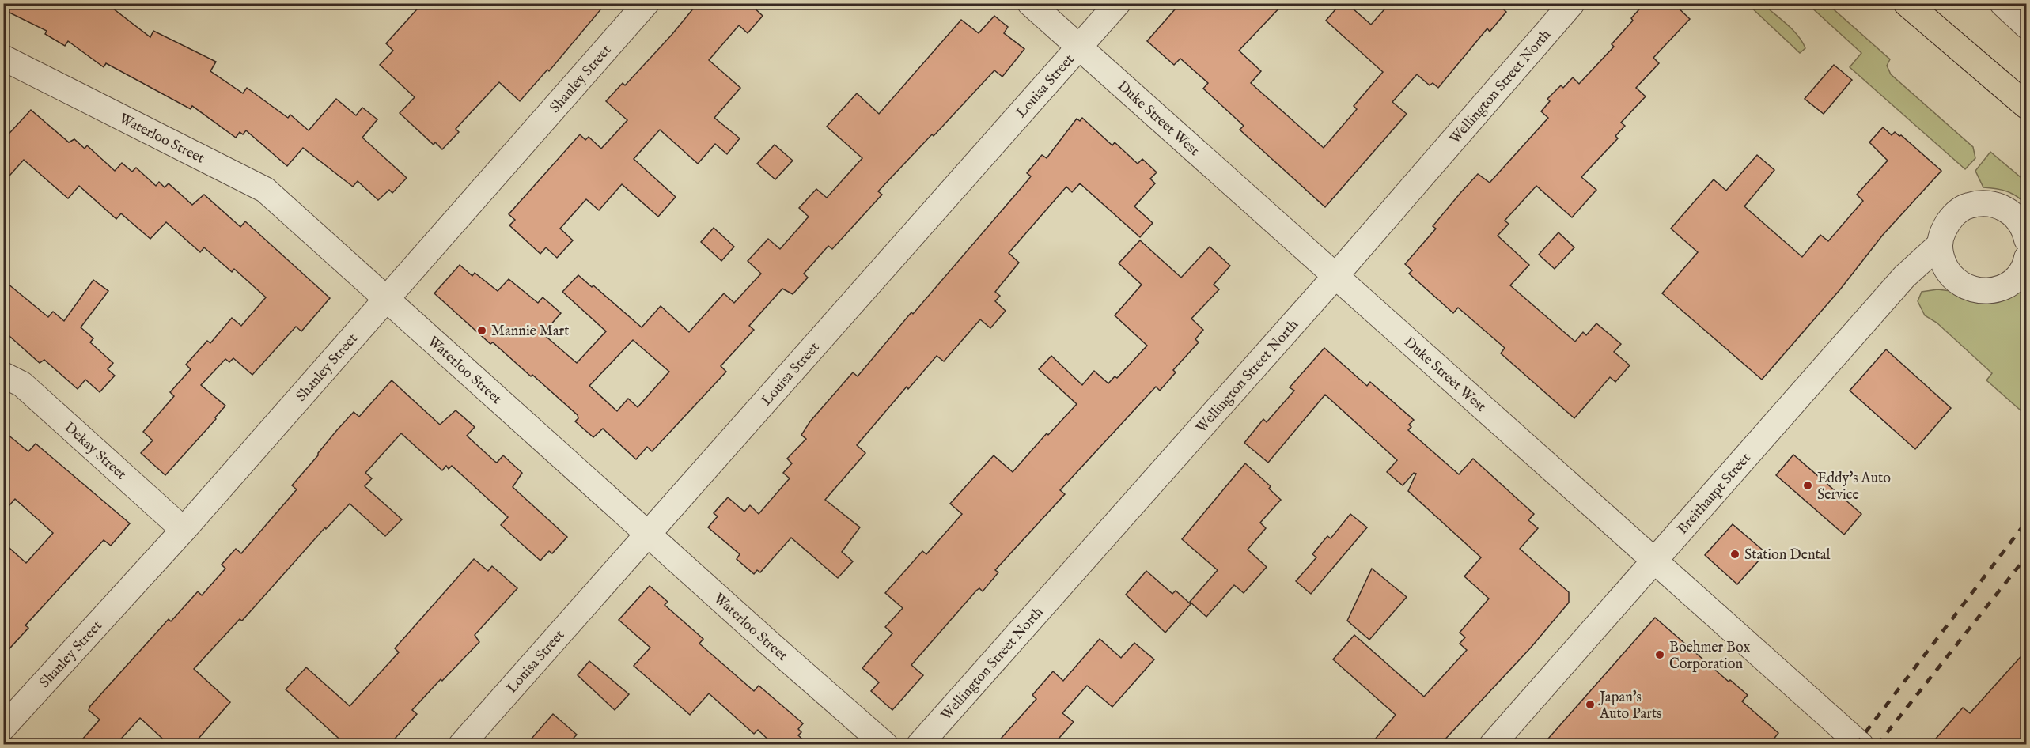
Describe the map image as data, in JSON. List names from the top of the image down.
{
  "streets": {
    "street": [
      "Shanley Street",
      "Wellington Street North",
      "Louisa Street",
      "Duke Street West",
      "Waterloo Street",
      "Dekay Street",
      "Breithaupt Street"
    ]
  },
  "crossings": [
    ["Shanley Street", "Waterloo Street"],
    ["Shanley Street", "Dekay Street"],
    ["Wellington Street North", "Duke Street West"],
    ["Louisa Street", "Duke Street West"],
    ["Louisa Street", "Waterloo Street"],
    ["Duke Street West", "Breithaupt Street"]
  ],
  "places": [
    "Mannie Mart",
    "Eddy's Auto Service",
    "Station Dental",
    "Boehmer Box Corporation",
    "Japan's Auto Parts"
  ]
}
